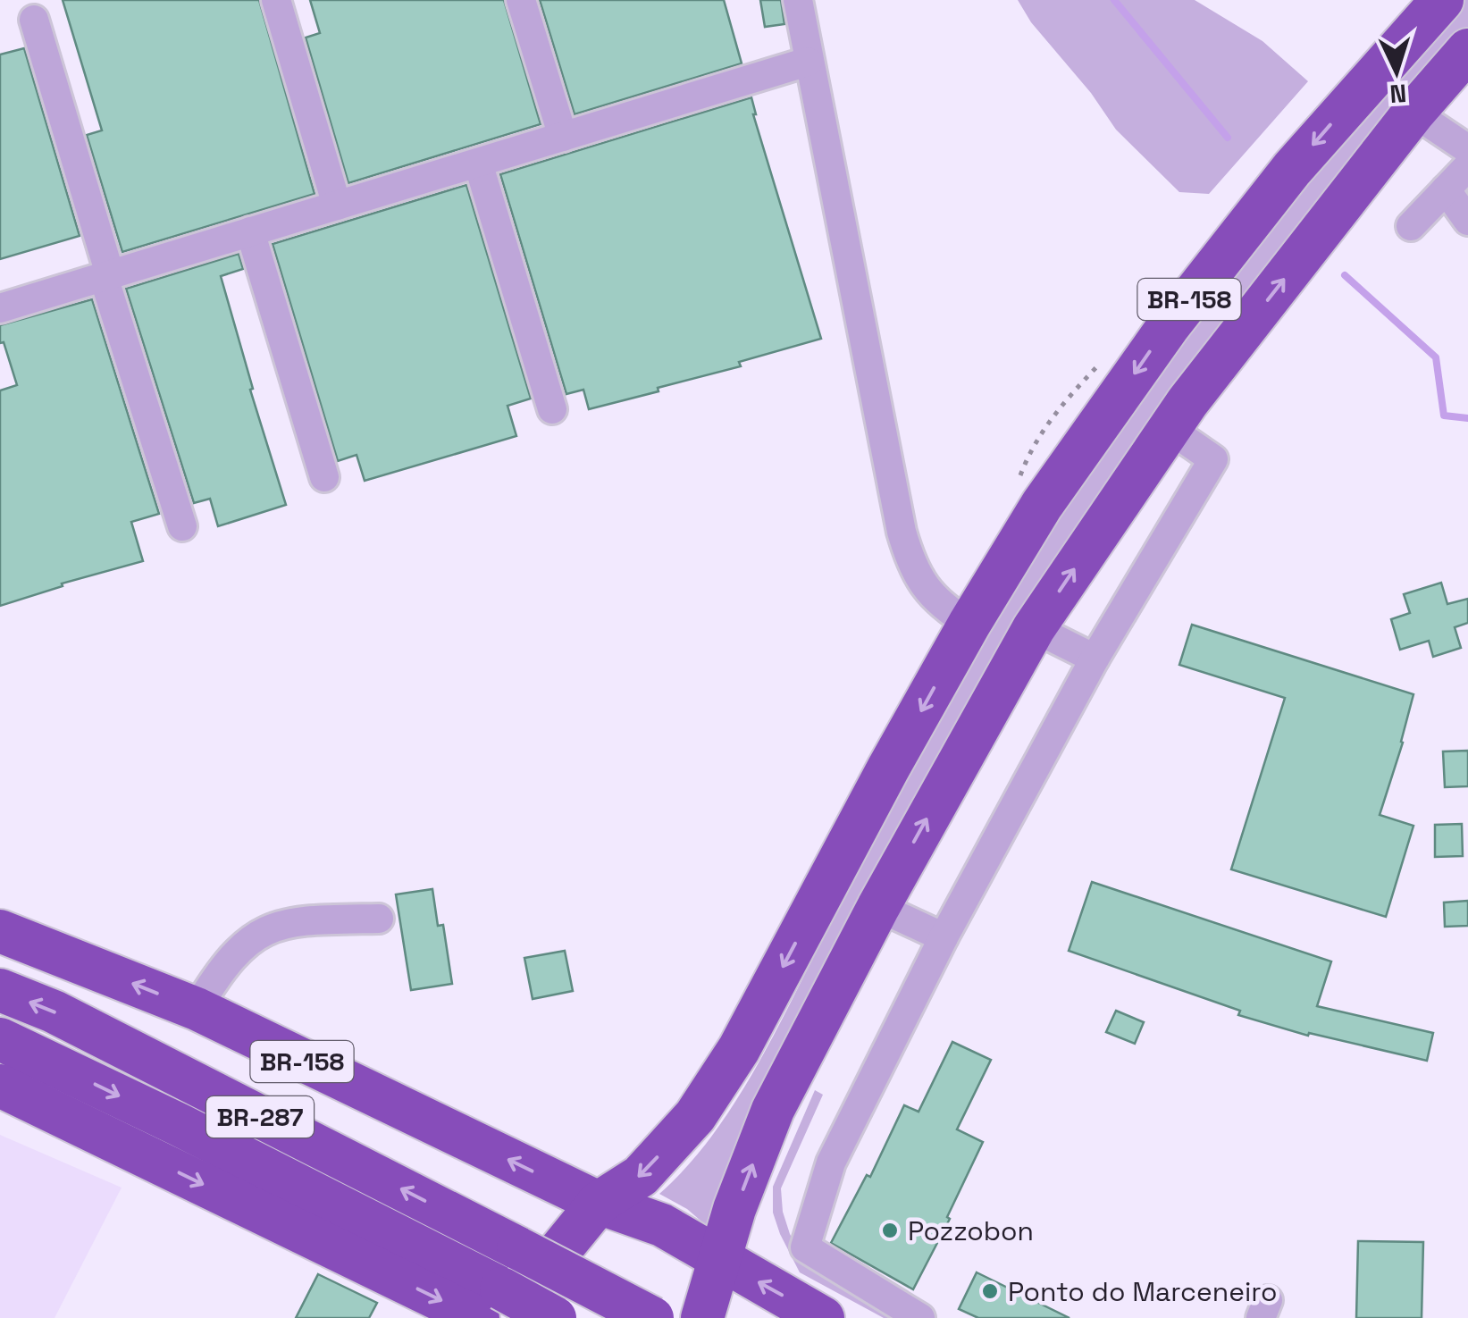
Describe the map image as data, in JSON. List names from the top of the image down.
{
  "streets": {
    "highway": ["BR-158", "BR-287"]
  },
  "places": ["Pozzobon", "Ponto do Marceneiro"],
  "north": "bottom"
}
